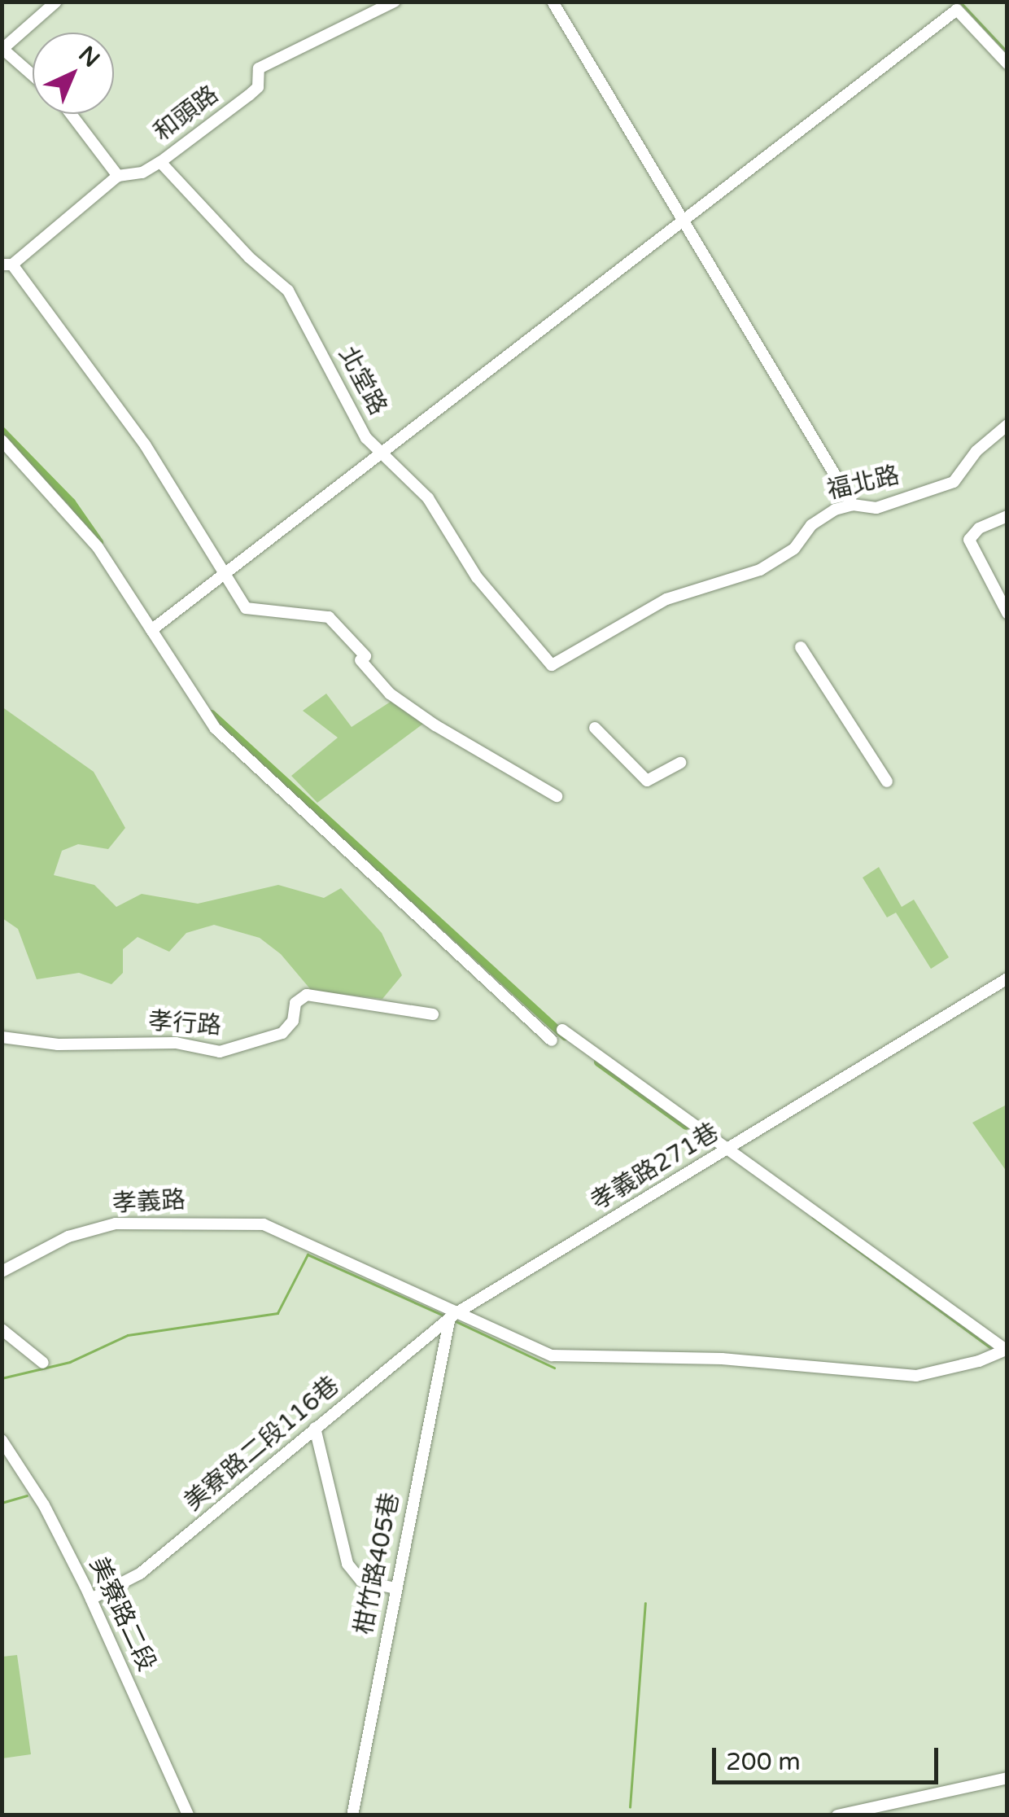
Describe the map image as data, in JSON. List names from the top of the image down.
{
  "streets": {
    "street": [
      "和頭路",
      "北堂路",
      "福北路",
      "孝行路",
      "孝義路271巷",
      "孝義路",
      "美寮路二段116巷",
      "柑竹路405巷",
      "美寮路二段"
    ]
  },
  "crossings": [
    ["和頭路", "北堂路"],
    ["北堂路", "福北路"],
    ["孝義路271巷", "孝義路"],
    ["孝義路271巷", "美寮路二段116巷"],
    ["孝義路271巷", "柑竹路405巷"],
    ["孝義路", "美寮路二段116巷"],
    ["孝義路", "柑竹路405巷"],
    ["美寮路二段116巷", "柑竹路405巷"],
    ["美寮路二段116巷", "美寮路二段"]
  ],
  "scale_bar": "200 m",
  "north": "top right"
}
